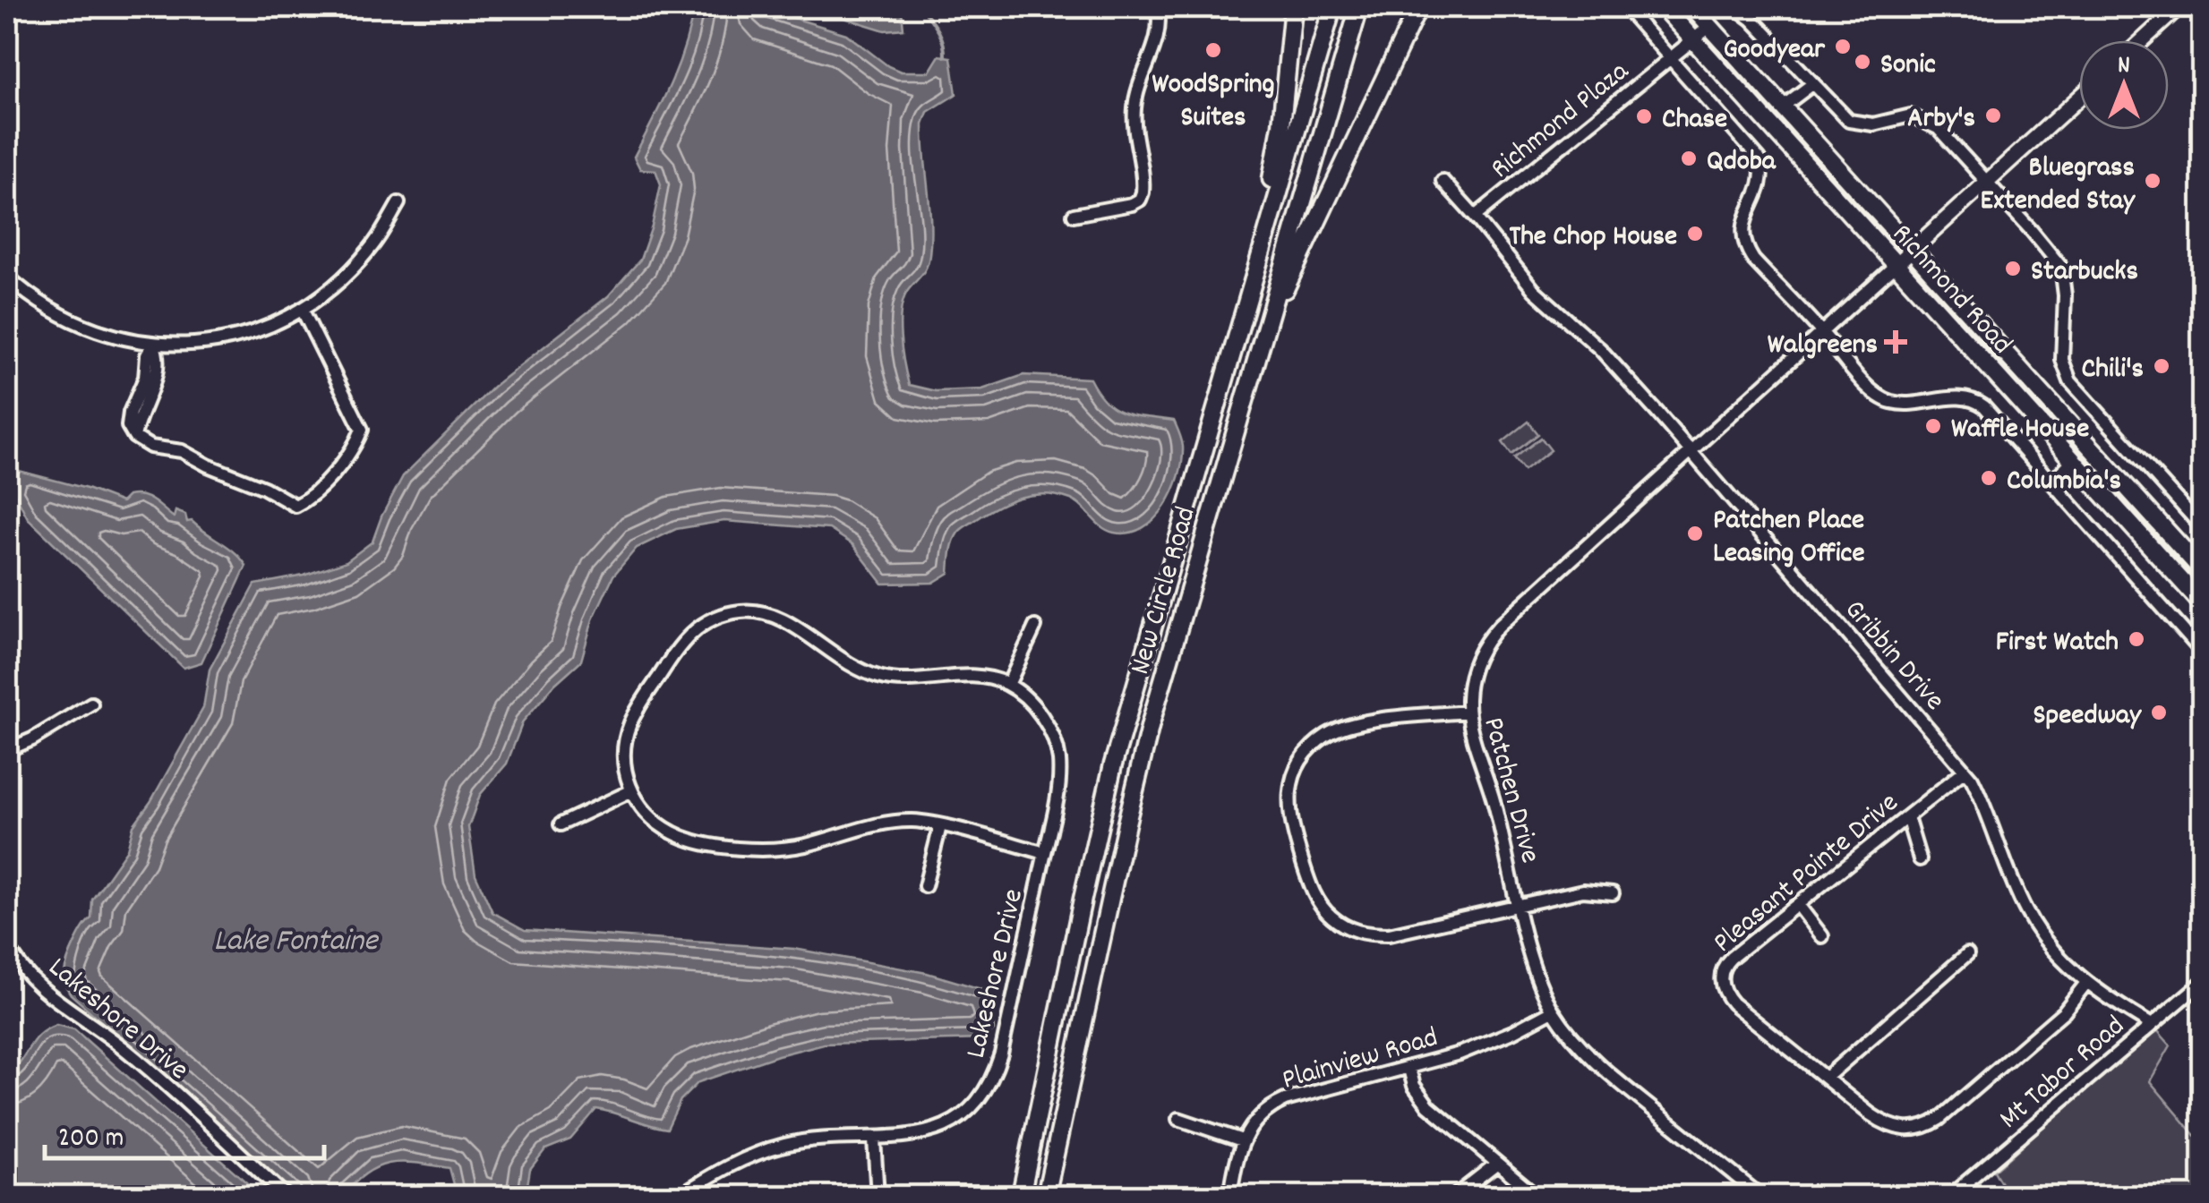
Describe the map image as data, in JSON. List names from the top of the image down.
{
  "streets": {
    "highway": ["Richmond Road", "New Circle Road"],
    "street": [
      "Richmond Plaza",
      "Gribbin Drive",
      "Patchen Drive",
      "Pleasant Pointe Drive",
      "Lakeshore Drive",
      "Plainview Road",
      "Mt Tabor Road"
    ]
  },
  "crossings": [
    ["Richmond Plaza", "Richmond Road"],
    ["Richmond Plaza", "Gribbin Drive"],
    ["Richmond Road", "Patchen Drive"],
    ["Gribbin Drive", "Patchen Drive"],
    ["Gribbin Drive", "Pleasant Pointe Drive"],
    ["Gribbin Drive", "Mt Tabor Road"],
    ["Patchen Drive", "Plainview Road"]
  ],
  "water": ["Lake Fontaine"],
  "places": {
    "other": [
      "Goodyear",
      "WoodSpring Suites",
      "Sonic",
      "Arby's",
      "Chase",
      "Qdoba",
      "Bluegrass Extended Stay",
      "The Chop House",
      "Starbucks",
      "Chili's",
      "Waffle House",
      "Columbia's",
      "Patchen Place Leasing Office",
      "First Watch",
      "Speedway"
    ],
    "health": ["Walgreens"]
  },
  "scale_bar": "200 m",
  "north": "top"
}
